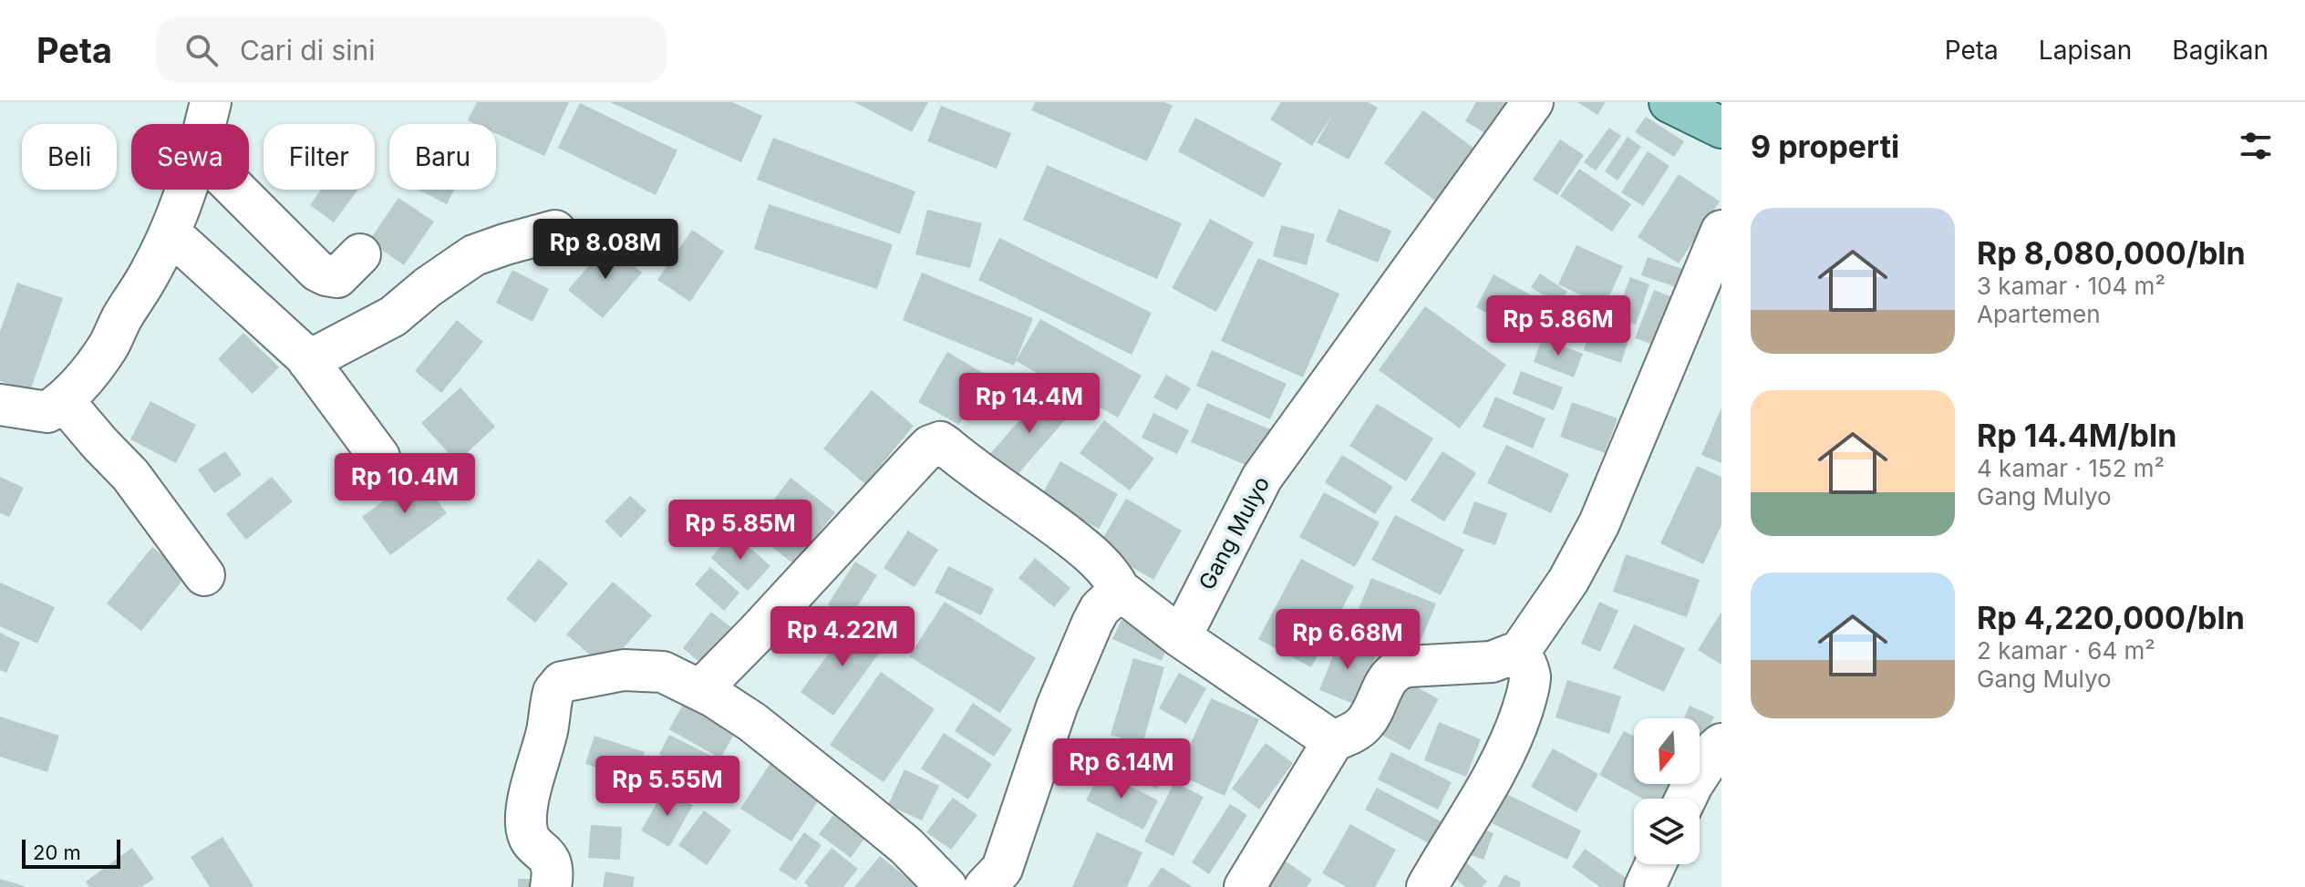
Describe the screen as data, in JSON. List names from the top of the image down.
{
  "streets": {
    "street": ["Gang Mulyo"]
  },
  "scale_bar": "20 m",
  "north": "bottom",
  "page": {
    "header": "Peta",
    "search": "Cari di sini",
    "nav": ["Peta", "Lapisan", "Bagikan"],
    "heading": "9 properti",
    "chip": [
      "Beli",
      "Sewa",
      "Filter",
      "Baru"
    ],
    "list": [
      {
        "name": "Rp 8,080,000/bln",
        "note": "3 kamar · 104 m² · Apartemen"
      },
      {
        "name": "Rp 14.4M/bln",
        "note": "4 kamar · 152 m² · Gang Mulyo"
      },
      {
        "name": "Rp 4,220,000/bln",
        "note": "2 kamar · 64 m² · Gang Mulyo"
      }
    ],
    "price": [
      "Rp 8.08M",
      "Rp 5.86M",
      "Rp 14.4M",
      "Rp 10.4M",
      "Rp 5.85M",
      "Rp 4.22M",
      "Rp 6.68M",
      "Rp 6.14M",
      "Rp 5.55M"
    ],
    "scale": "20 m"
  }
}
